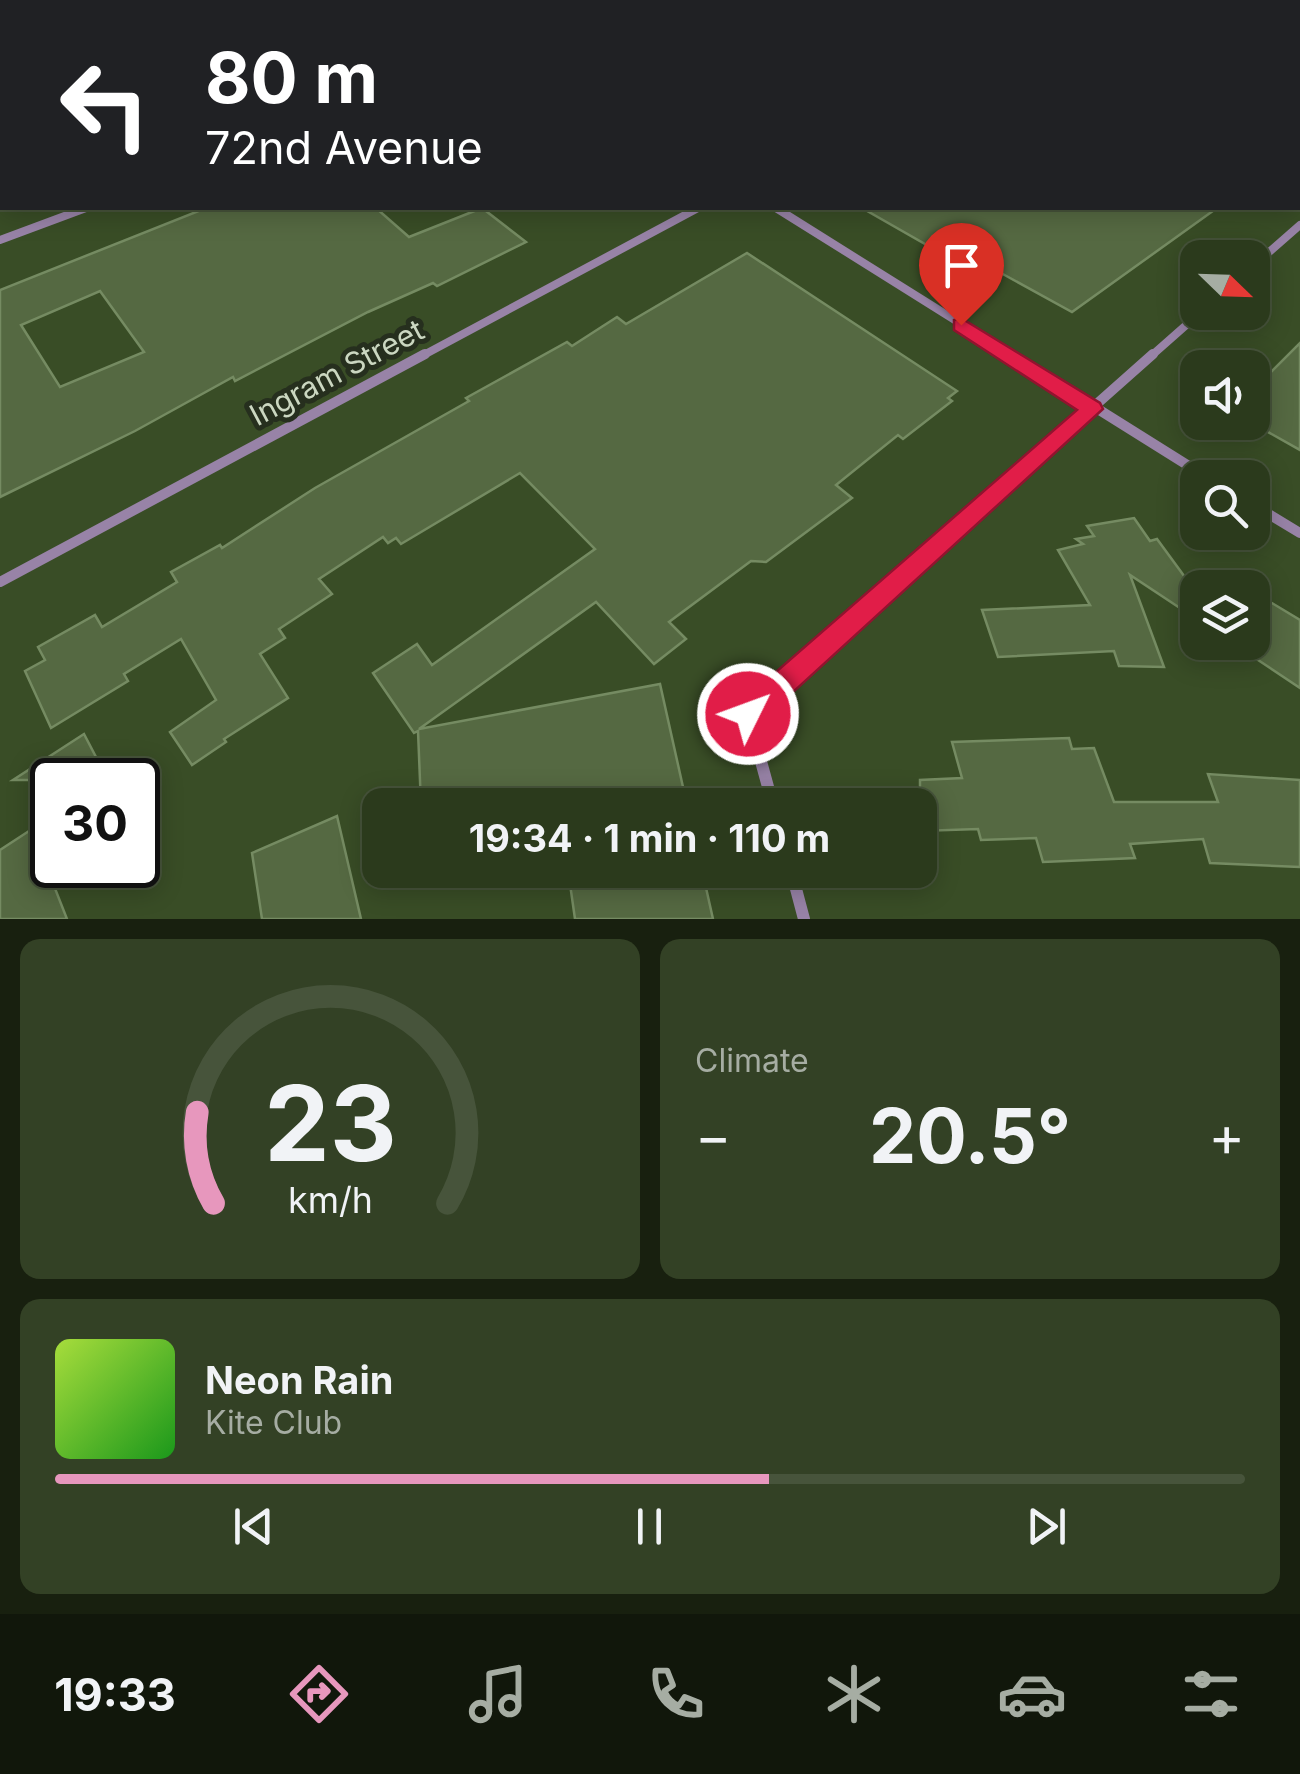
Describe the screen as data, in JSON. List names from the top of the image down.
{
  "streets": {
    "street": ["Ingram Street"]
  },
  "north": "bottom right",
  "page": {
    "turn": ["80 m", "72nd Avenue"],
    "limit": "30",
    "trip": "19:34 · 1 min · 110 m",
    "tile": "Climate",
    "heat": ["−", "20.5°", "+"],
    "song": ["Neon Rain", "Kite Club"],
    "tabs": "19:33",
    "gauge": ["23", "km/h"]
  }
}
